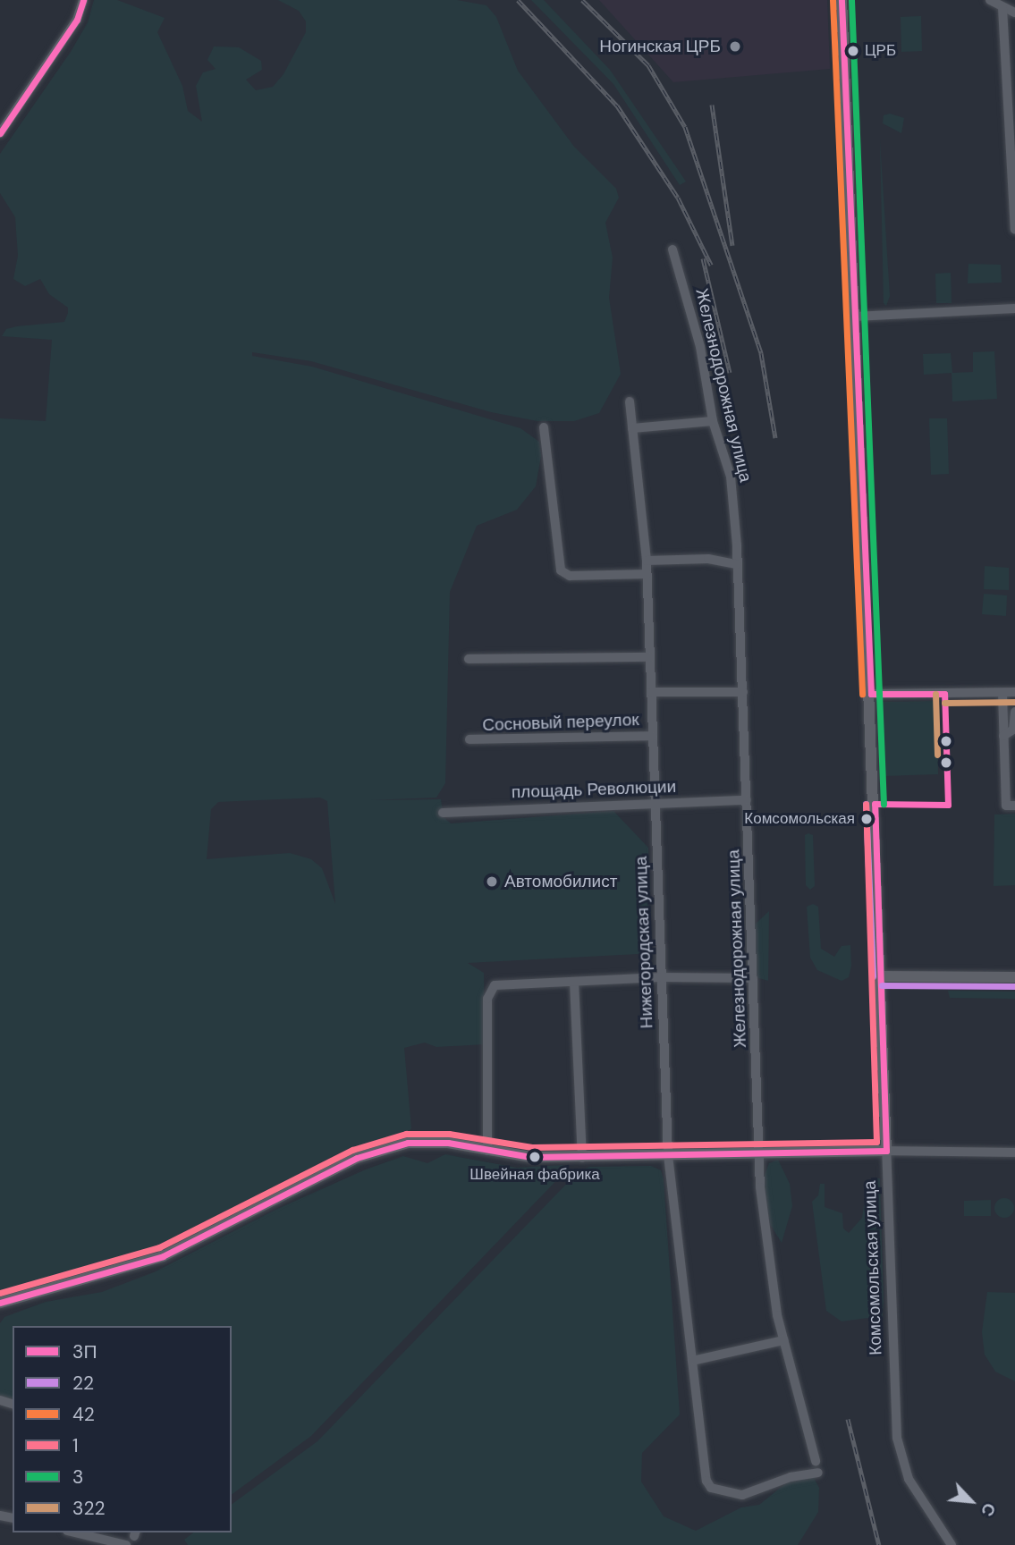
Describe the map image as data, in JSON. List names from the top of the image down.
{
  "streets": {
    "main road": ["Комсомольская улица"],
    "street": [
      "Железнодорожная улица",
      "Сосновый переулок",
      "площадь Революции",
      "Нижегородская улица"
    ]
  },
  "crossings": [
    ["Железнодорожная улица", "площадь Революции"],
    ["Сосновый переулок", "Нижегородская улица"],
    ["площадь Революции", "Нижегородская улица"]
  ],
  "places": [
    "Ногинская ЦРБ",
    "ЦРБ",
    "Комсомольская",
    "Автомобилист",
    "Швейная фабрика"
  ],
  "lines": [
    "transit line 3П",
    "transit line 42",
    "transit line 3",
    "transit line 322",
    "transit line 22",
    "transit line 1"
  ],
  "legend": [
    "3П",
    "22",
    "42",
    "1",
    "3",
    "322"
  ],
  "north": "bottom right"
}
